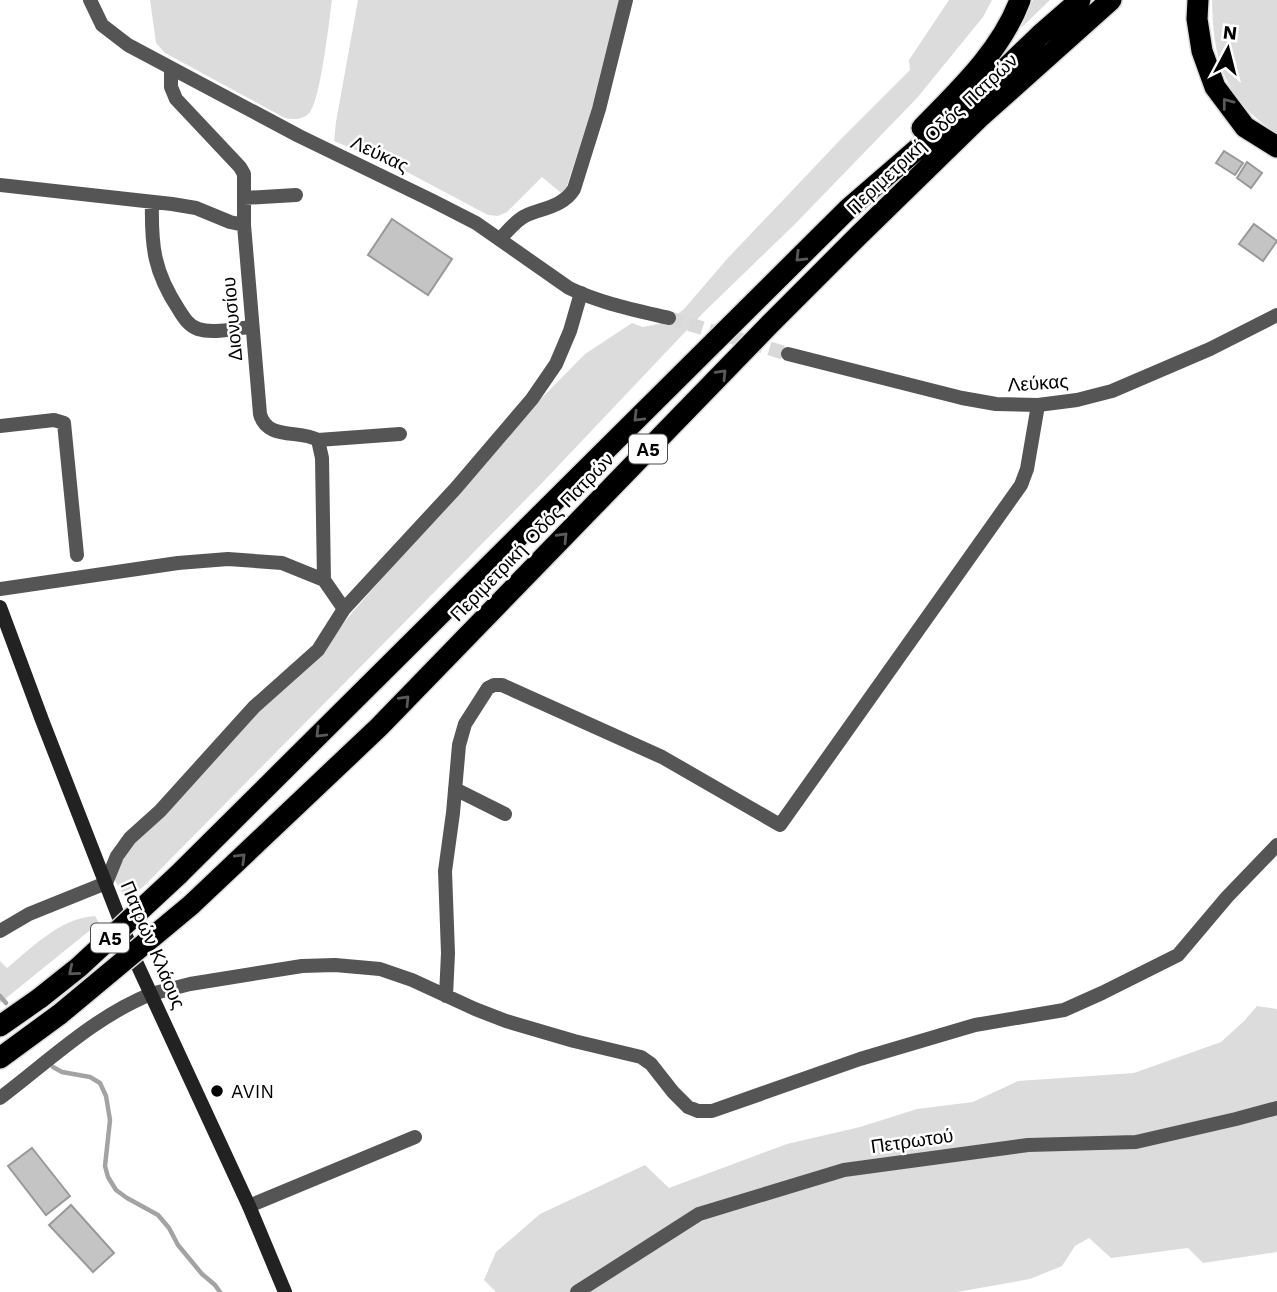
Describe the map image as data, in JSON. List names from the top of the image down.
{
  "streets": {
    "highway": ["Περιμετρική Οδός Πατρών", "Α5"],
    "main road": ["Πατρών Κλάους"],
    "street": ["Λεύκας", "Διονυσίου", "Πετρωτού"]
  },
  "crossings": [
    ["Λεύκας", "Διονυσίου"]
  ],
  "places": ["AVIN"],
  "north": "top"
}
